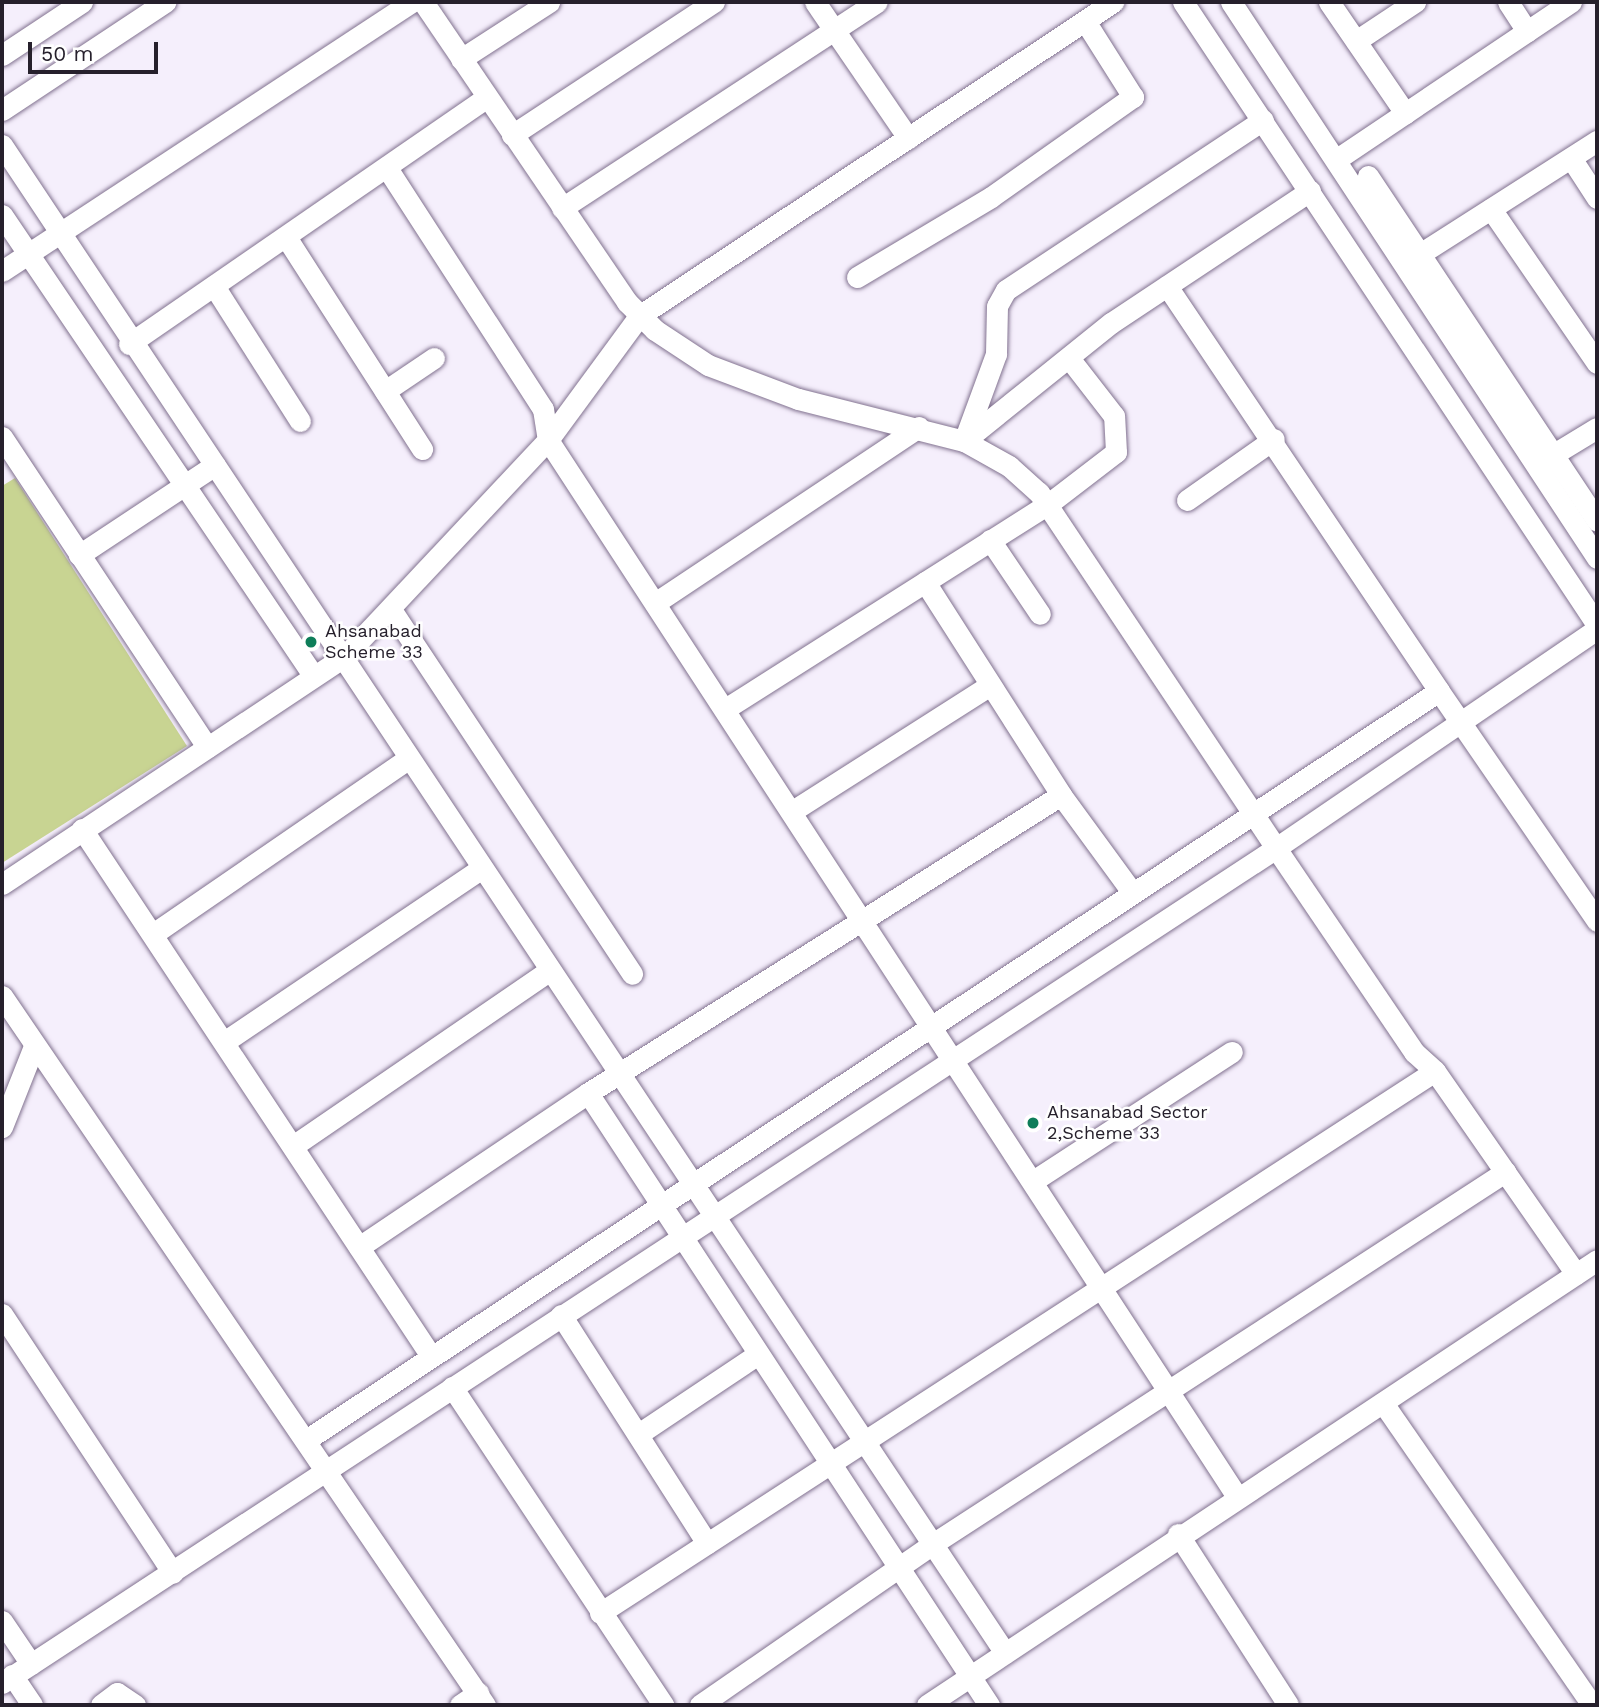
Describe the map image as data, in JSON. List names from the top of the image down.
{
  "places": ["Ahsanabad Scheme 33", "Ahsanabad Sector 2,Scheme 33"],
  "scale_bar": "50 m"
}
